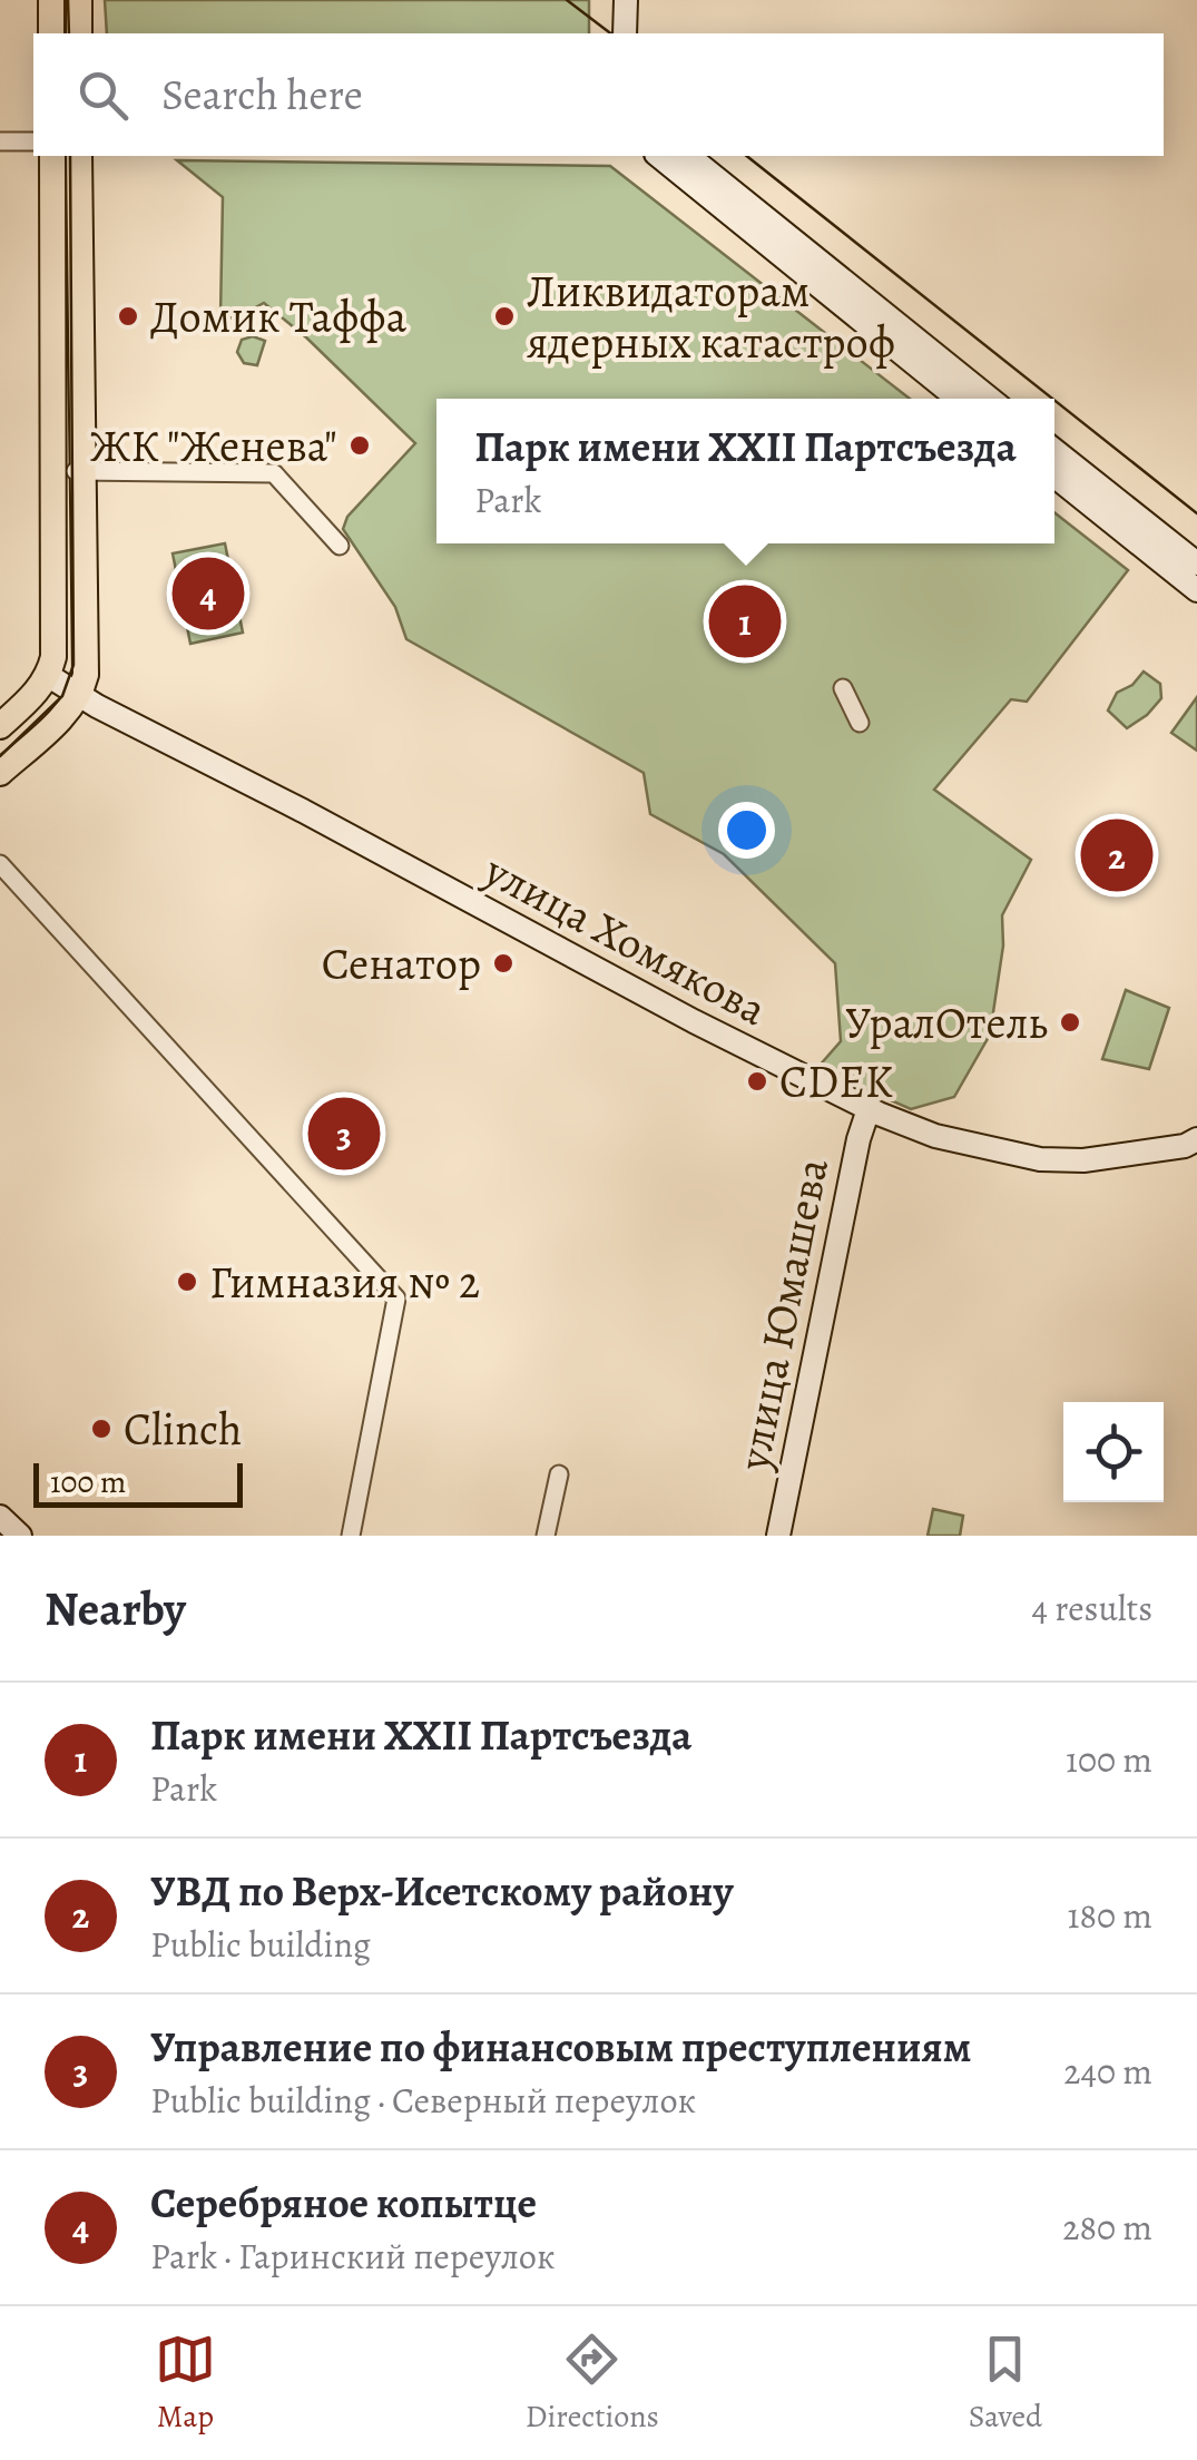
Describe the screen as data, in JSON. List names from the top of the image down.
{
  "streets": {
    "street": ["улица Хомякова", "улица Юмашева"]
  },
  "crossings": [
    ["улица Хомякова", "улица Юмашева"]
  ],
  "places": [
    "Домик Таффа",
    "Ликвидаторам ядерных катастроф",
    "ЖК \"Женева\"",
    "Сенатор",
    "УралОтель",
    "CDEK",
    "Гимназия № 2",
    "Clinch"
  ],
  "scale_bar": "100 m",
  "page": {
    "search": "Search here",
    "popup": ["Парк имени XXII Партсъезда", "Park"],
    "pins": [
      "4",
      "1",
      "2",
      "3"
    ],
    "scale": "100 m",
    "heading": ["Nearby", "4 results"],
    "list": [
      {
        "mark": "1",
        "name": "Парк имени XXII Партсъезда",
        "note": "Park",
        "value": "100 m"
      },
      {
        "mark": "2",
        "name": "УВД по Верх-Исетскому району",
        "note": "Public building",
        "value": "180 m"
      },
      {
        "mark": "3",
        "name": "Управление по финансовым преступлениям",
        "note": "Public building · Северный переулок",
        "value": "240 m"
      },
      {
        "mark": "4",
        "name": "Серебряное копытце",
        "note": "Park · Гаринский переулок",
        "value": "280 m"
      }
    ],
    "nav": ["Map", "Directions", "Saved"]
  }
}
